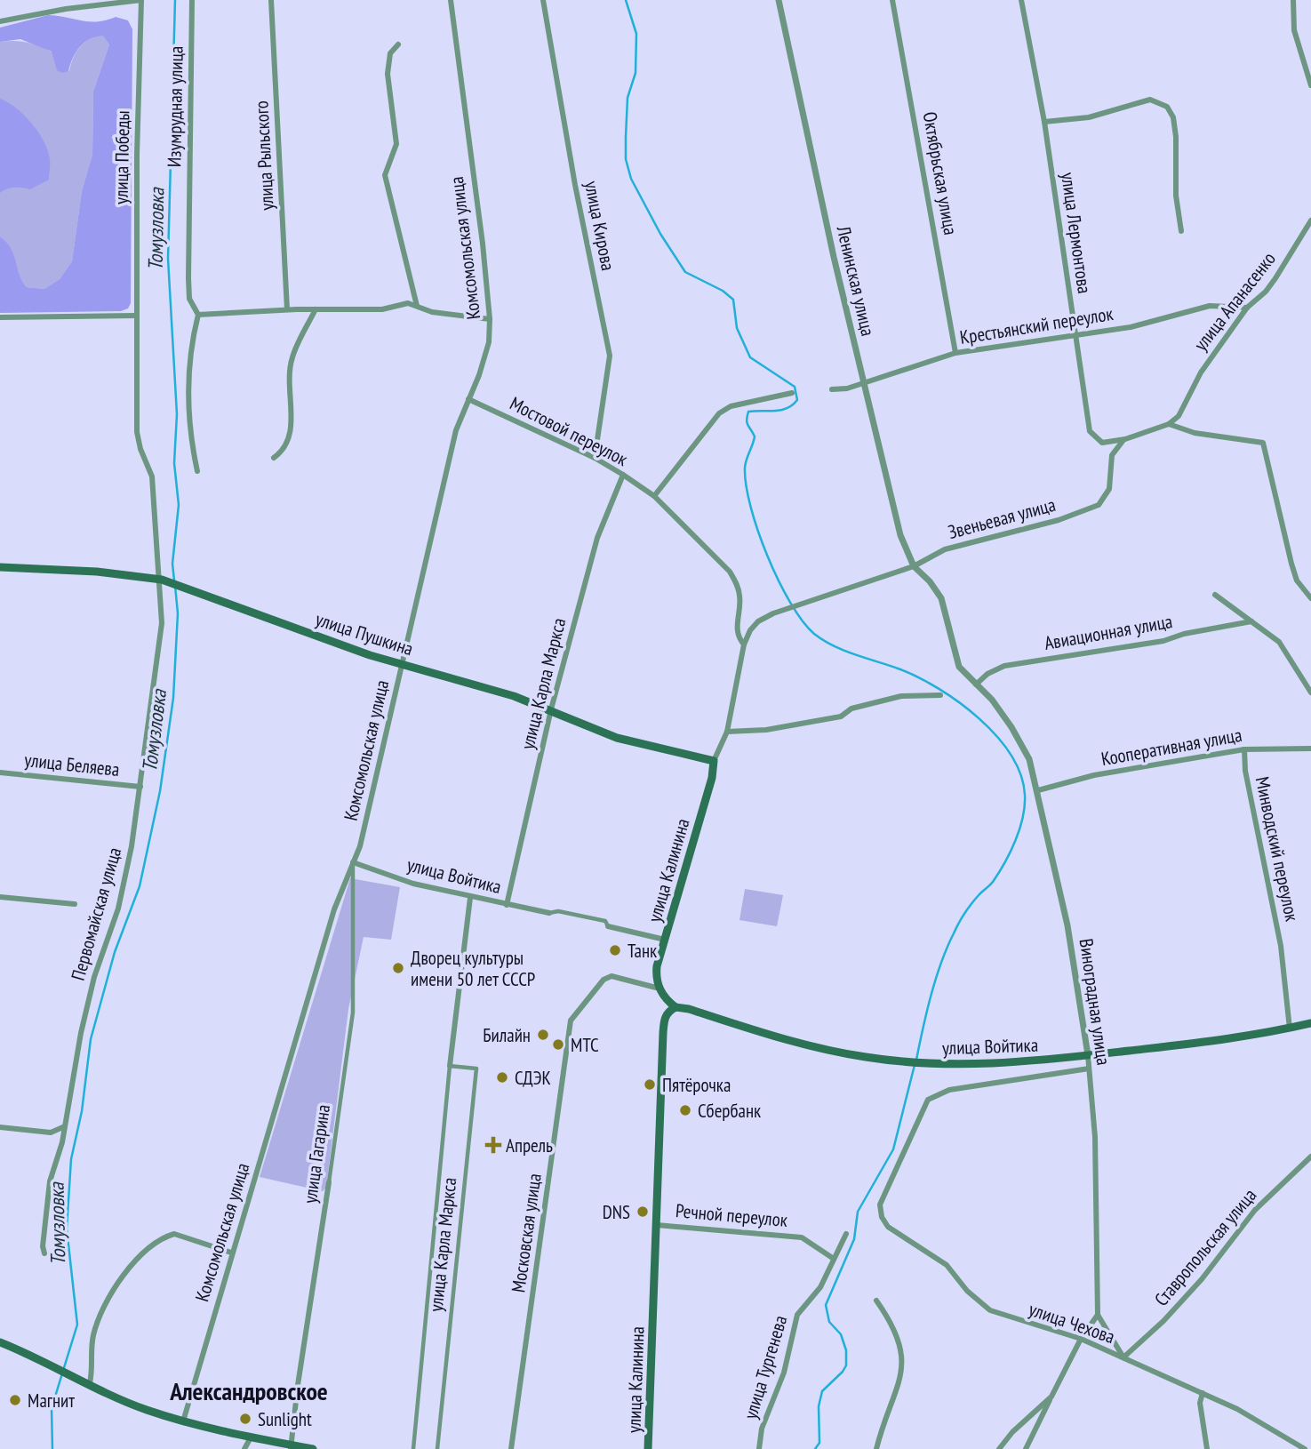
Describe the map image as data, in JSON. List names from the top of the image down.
{
  "streets": {
    "main road": ["улица Пушкина", "улица Калинина", "улица Войтика"],
    "street": [
      "Изумрудная улица",
      "улица Рыльского",
      "улица Победы",
      "Октябрьская улица",
      "улица Кирова",
      "улица Лермонтова",
      "Комсомольская улица",
      "Ленинская улица",
      "улица Апанасенко",
      "Крестьянский переулок",
      "Мостовой переулок",
      "Звеньевая улица",
      "Авиационная улица",
      "улица Карла Маркса",
      "Кооперативная улица",
      "улица Беляева",
      "Минводский переулок",
      "Первомайская улица",
      "Виноградная улица",
      "улица Гагарина",
      "Речной переулок",
      "Московская улица",
      "Ставропольская улица",
      "улица Чехова",
      "улица Тургенева"
    ]
  },
  "crossings": [
    ["улица Победы", "улица Пушкина"],
    ["улица Победы", "Первомайская улица"],
    ["Октябрьская улица", "Крестьянский переулок"],
    ["улица Кирова", "Мостовой переулок"],
    ["улица Лермонтова", "Крестьянский переулок"],
    ["улица Лермонтова", "Звеньевая улица"],
    ["Комсомольская улица", "Мостовой переулок"],
    ["Комсомольская улица", "улица Пушкина"],
    ["Комсомольская улица", "улица Войтика"],
    ["Комсомольская улица", "улица Гагарина"],
    ["Ленинская улица", "Крестьянский переулок"],
    ["Ленинская улица", "Звеньевая улица"],
    ["Ленинская улица", "Виноградная улица"],
    ["улица Апанасенко", "Крестьянский переулок"],
    ["Мостовой переулок", "улица Карла Маркса"],
    ["Мостовой переулок", "улица Калинина"],
    ["Звеньевая улица", "улица Калинина"],
    ["Звеньевая улица", "Виноградная улица"],
    ["Авиационная улица", "Виноградная улица"],
    ["улица Пушкина", "улица Карла Маркса"],
    ["улица Пушкина", "улица Калинина"],
    ["улица Пушкина", "Первомайская улица"],
    ["улица Карла Маркса", "улица Войтика"],
    ["Кооперативная улица", "Минводский переулок"],
    ["Кооперативная улица", "Виноградная улица"],
    ["улица Беляева", "Первомайская улица"],
    ["Минводский переулок", "улица Войтика"],
    ["улица Калинина", "улица Войтика"],
    ["улица Калинина", "Речной переулок"],
    ["улица Калинина", "Московская улица"],
    ["улица Войтика", "Виноградная улица"],
    ["улица Войтика", "улица Гагарина"],
    ["Виноградная улица", "улица Чехова"],
    ["Речной переулок", "улица Тургенева"],
    ["Ставропольская улица", "улица Чехова"]
  ],
  "districts": ["Александровское"],
  "water": ["Томузловка"],
  "places": {
    "other": [
      "Танк",
      "Дворец культуры имени 50 лет СССР",
      "Билайн",
      "МТС",
      "СДЭК",
      "Пятёрочка",
      "Сбербанк",
      "DNS",
      "Магнит",
      "Sunlight"
    ],
    "health": ["Апрель"]
  }
}
